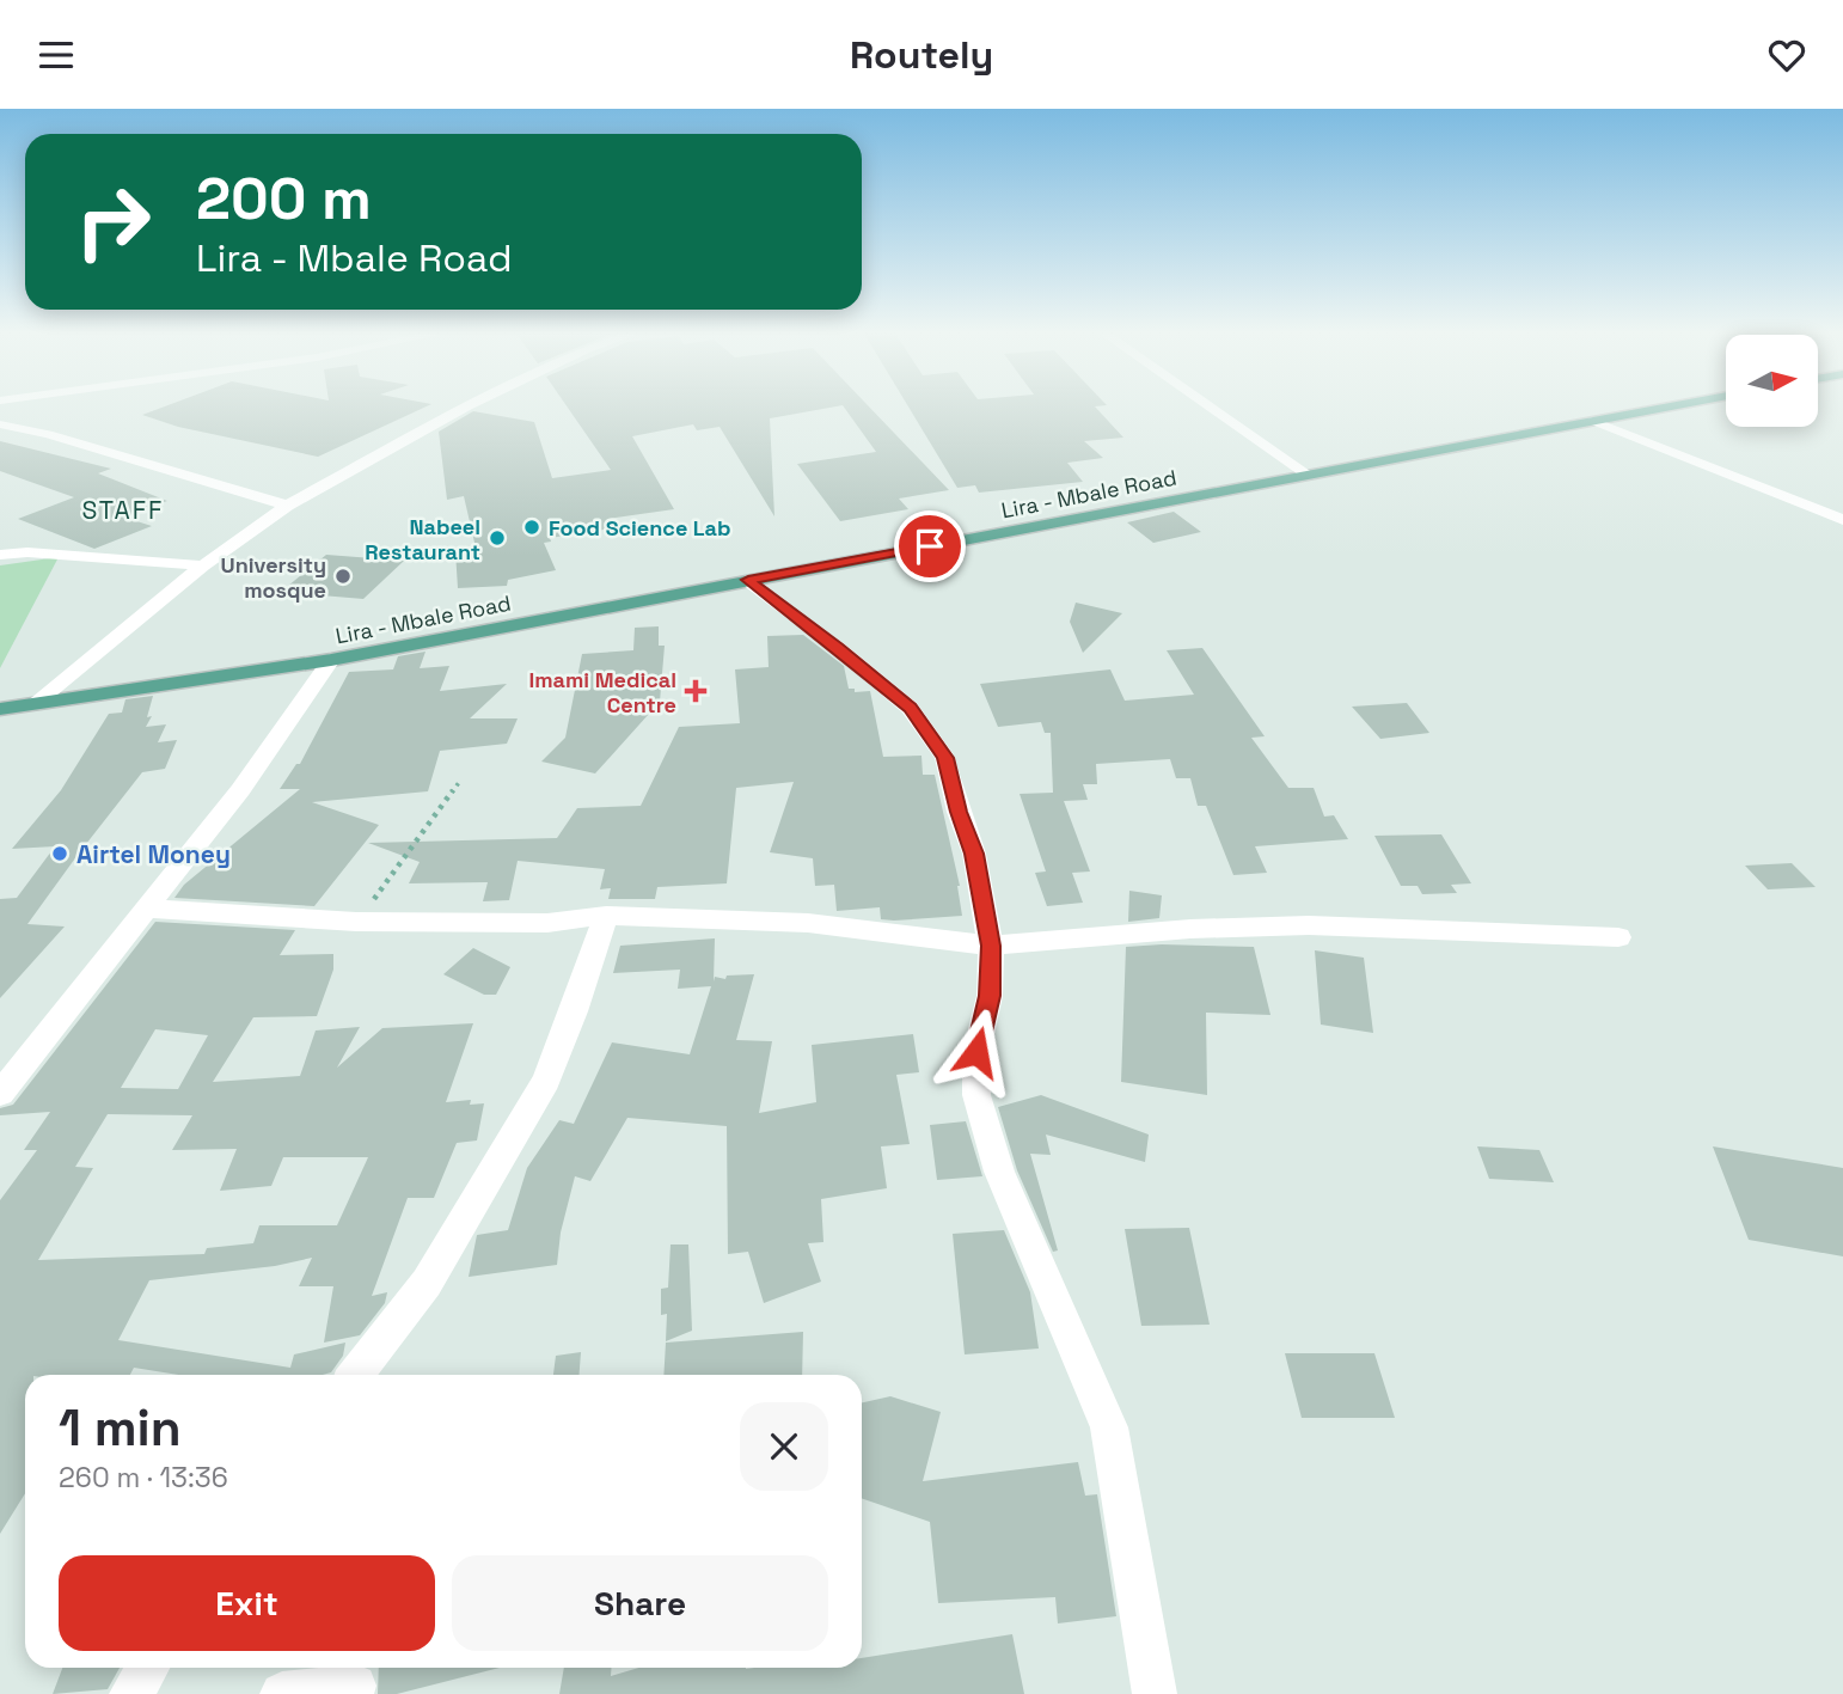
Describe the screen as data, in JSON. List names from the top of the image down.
{
  "streets": {
    "main road": ["Lira - Mbale Road"]
  },
  "districts": ["STAFF"],
  "places": {
    "other": [
      "Food Science Lab",
      "Nabeel Restaurant",
      "University mosque",
      "Airtel Money"
    ],
    "health": ["Imami Medical Centre"]
  },
  "north": "right",
  "page": {
    "header": "Routely",
    "turn": ["200 m", "Lira - Mbale Road"],
    "heading": ["1 min", "260 m · 13:36"],
    "buttons": ["Exit", "Share"]
  }
}
